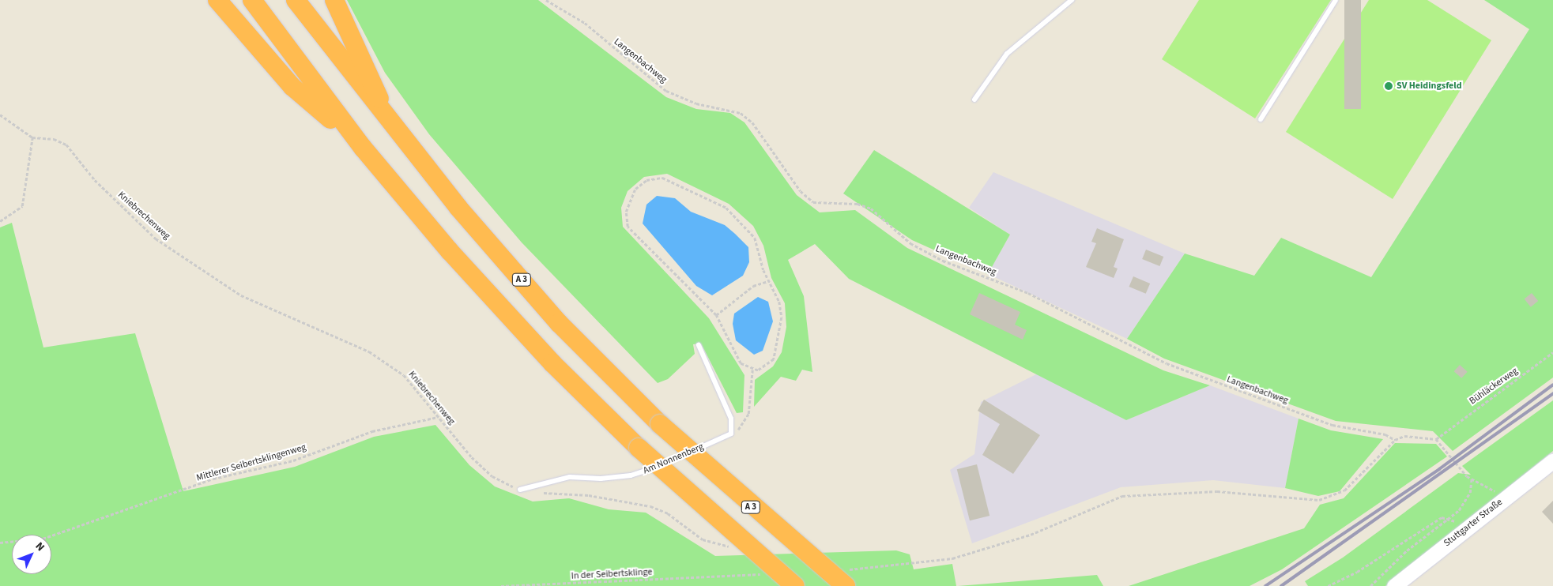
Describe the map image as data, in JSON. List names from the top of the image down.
{
  "streets": {
    "highway": ["A 3"],
    "main road": ["Stuttgarter Straße"],
    "lane": ["Am Nonnenberg"],
    "path": [
      "Langenbachweg",
      "Kniebrechenweg",
      "Bühläckerweg",
      "Mittlerer Seibertsklingenweg",
      "In der Seibertsklinge"
    ]
  },
  "crossings": [
    ["Kniebrechenweg", "Am Nonnenberg"],
    ["Kniebrechenweg", "Mittlerer Seibertsklingenweg"]
  ],
  "places": ["SV Heidingsfeld"],
  "north": "top right"
}
